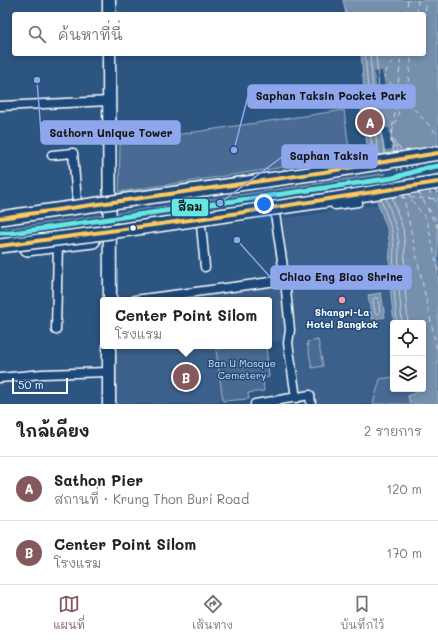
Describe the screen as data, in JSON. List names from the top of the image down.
{
  "parks": ["Ban U Mosque Cemetery"],
  "places": [
    "Sathorn Unique Tower",
    "Saphan Taksin Pocket Park",
    "Saphan Taksin",
    "Chiao Eng Biao Shrine",
    "Shangri-La Hotel Bangkok"
  ],
  "lines": ["transit line สีลม"],
  "scale_bar": "50 m",
  "page": {
    "search": "ค้นหาที่นี่",
    "pins": ["A", "B"],
    "popup": ["Center Point Silom", "โรงแรม"],
    "scale": "50 m",
    "heading": ["ใกล้เคียง", "2 รายการ"],
    "list": [
      {
        "mark": "A",
        "name": "Sathon Pier",
        "note": "สถานที่ · Krung Thon Buri Road",
        "value": "120 m"
      },
      {
        "mark": "B",
        "name": "Center Point Silom",
        "note": "โรงแรม",
        "value": "170 m"
      }
    ],
    "nav": ["แผนที่", "เส้นทาง", "บันทึกไว้"]
  }
}
